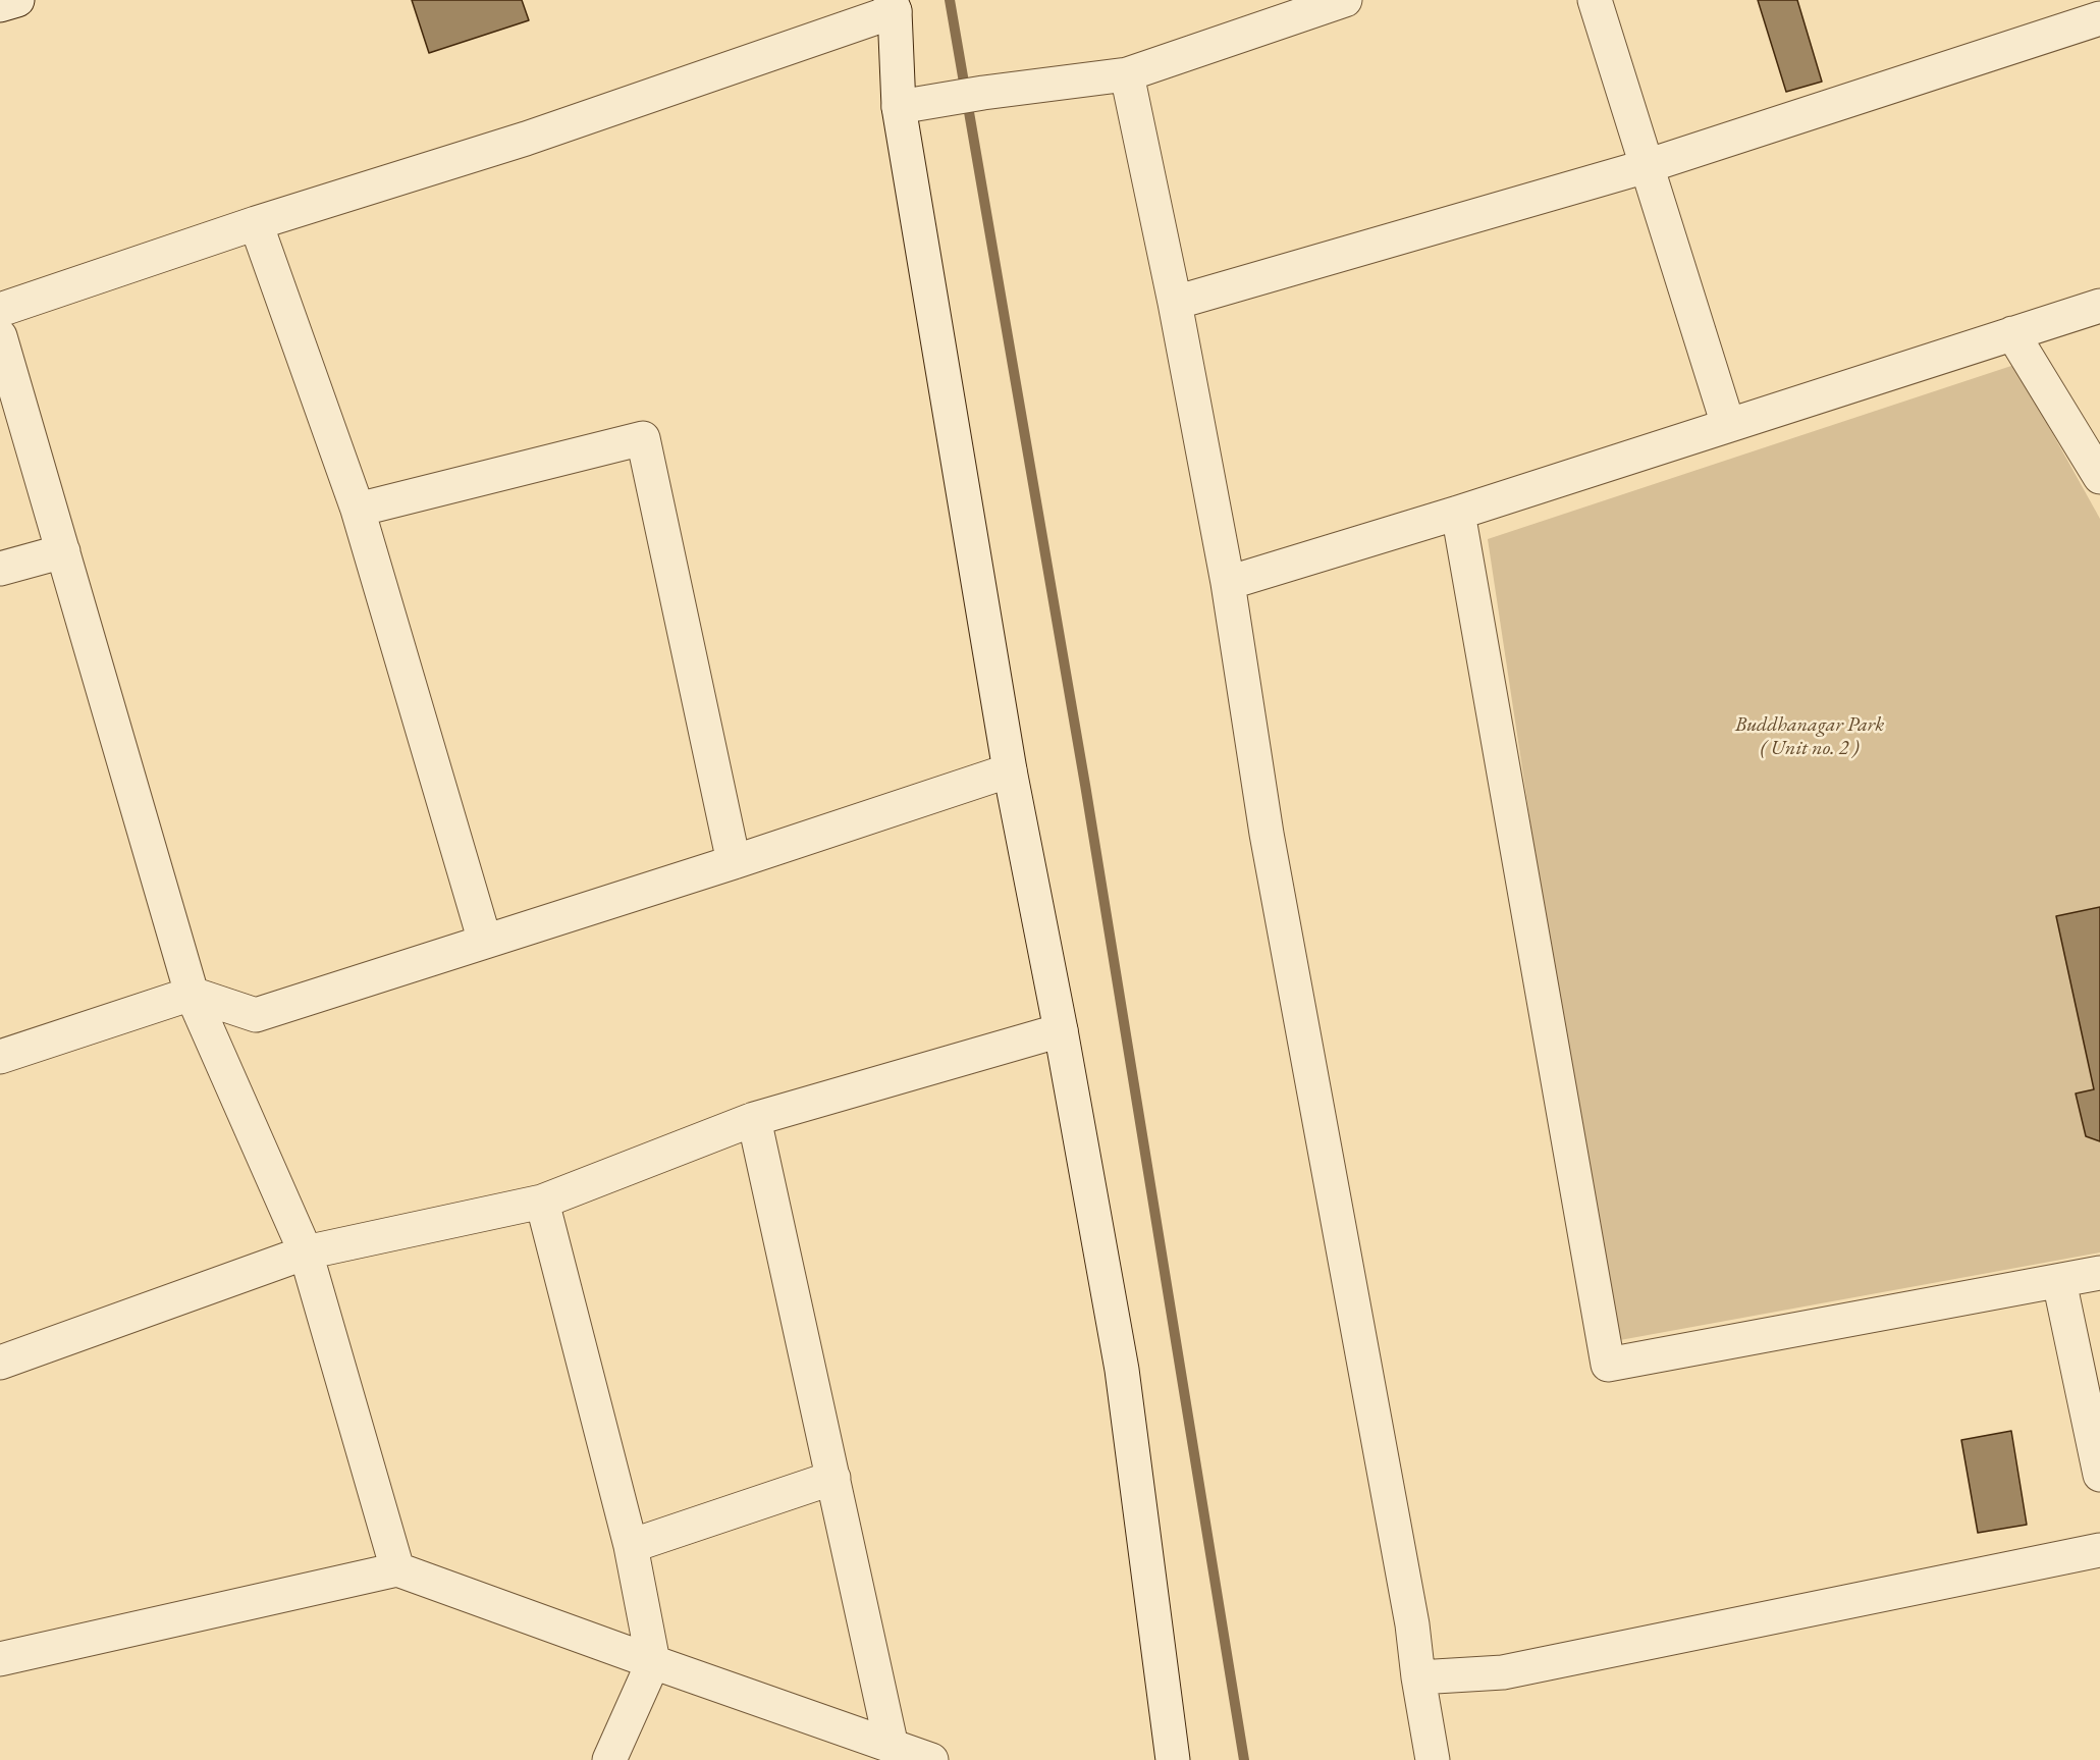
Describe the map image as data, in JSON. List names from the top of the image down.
{
  "parks": ["Buddhanagar Park ( Unit no. 2 )"]
}
